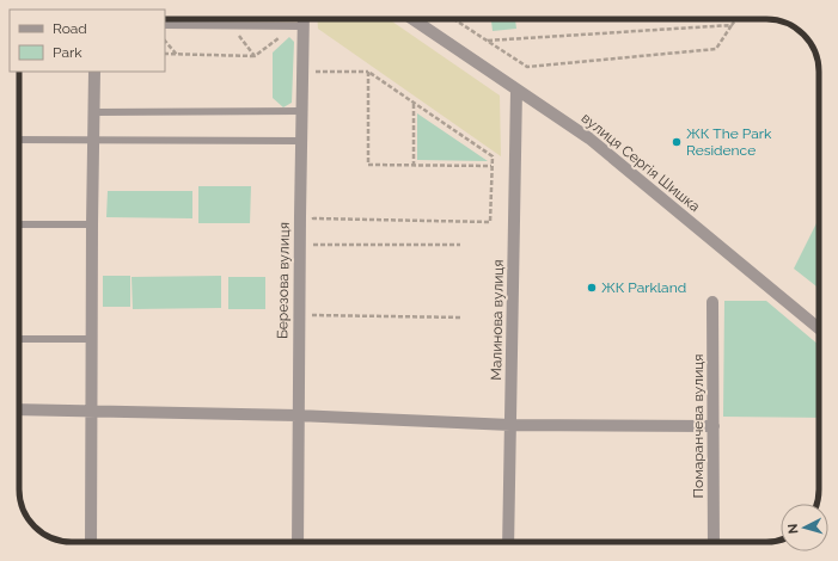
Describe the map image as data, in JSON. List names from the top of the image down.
{
  "streets": {
    "street": [
      "вулиця Сергія Шишка",
      "Березова вулиця",
      "Малинова вулиця",
      "Помаранчева вулиця"
    ]
  },
  "crossings": [
    ["вулиця Сергія Шишка", "Малинова вулиця"]
  ],
  "places": ["ЖК The Park Residence", "ЖК Parkland"],
  "legend": ["Road", "Park"],
  "north": "left"
}
